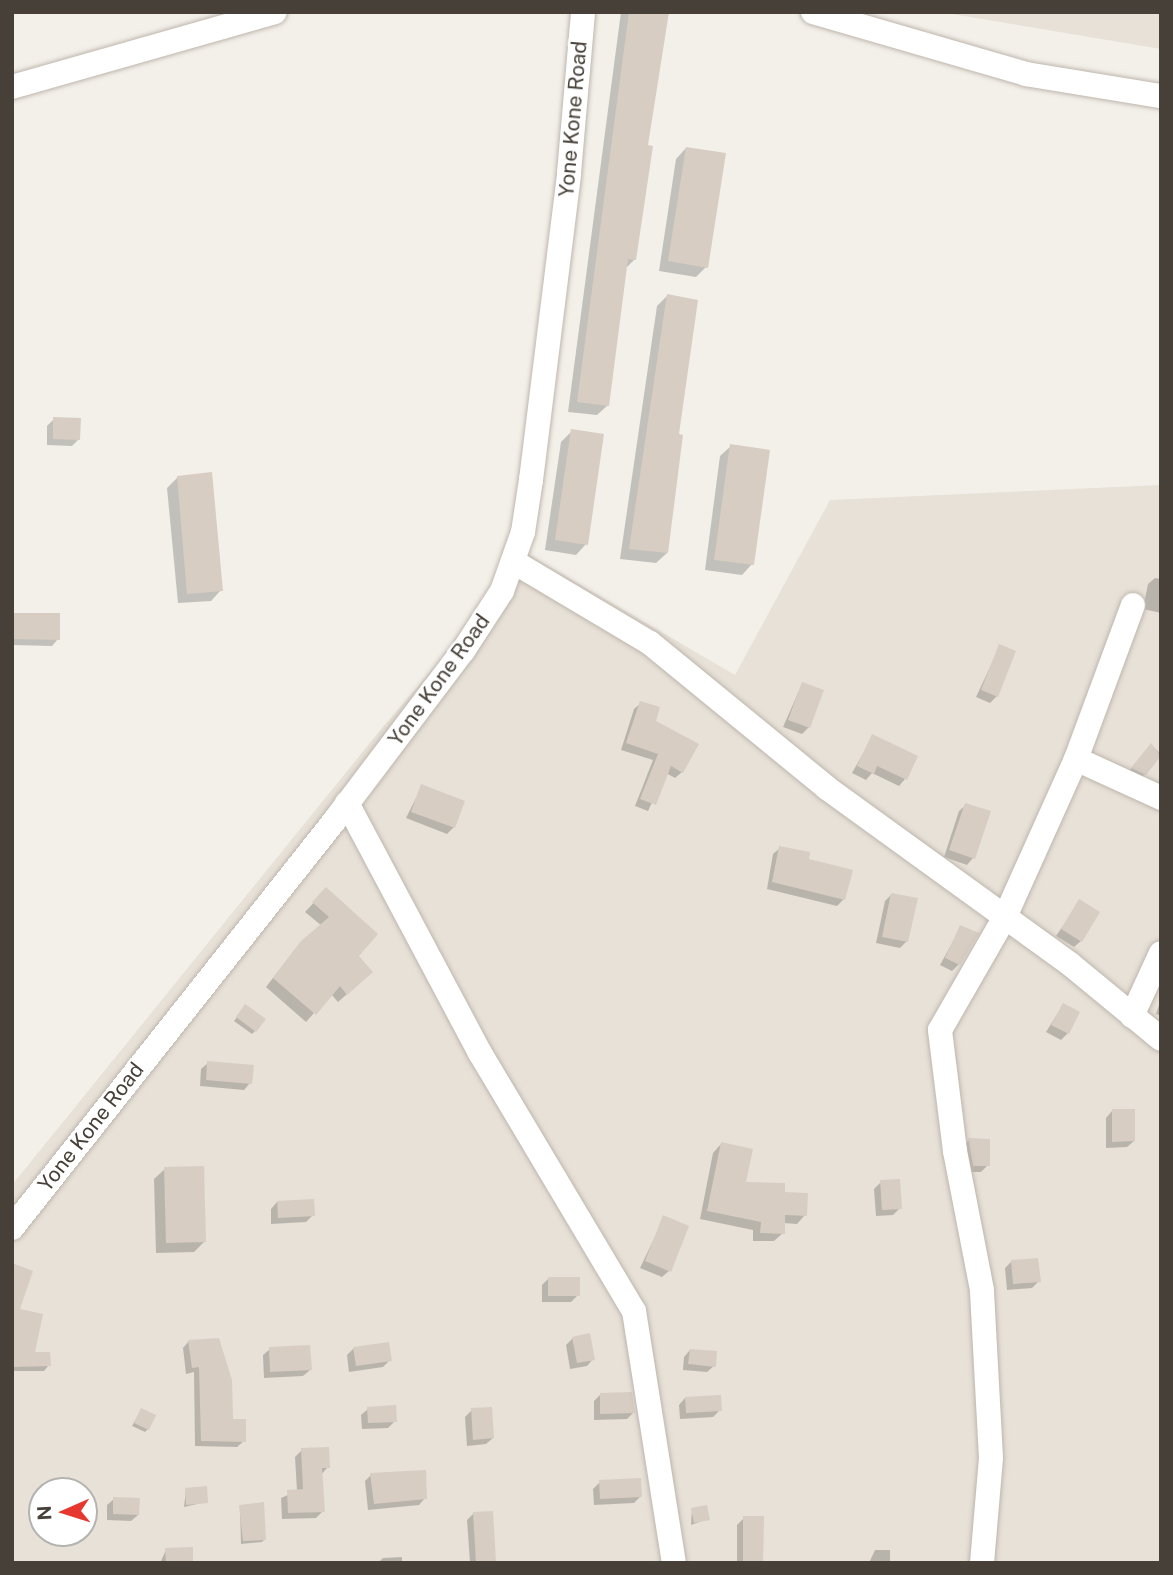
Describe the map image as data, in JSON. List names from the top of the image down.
{
  "streets": {
    "street": ["Yone Kone Road"]
  },
  "north": "left"
}
